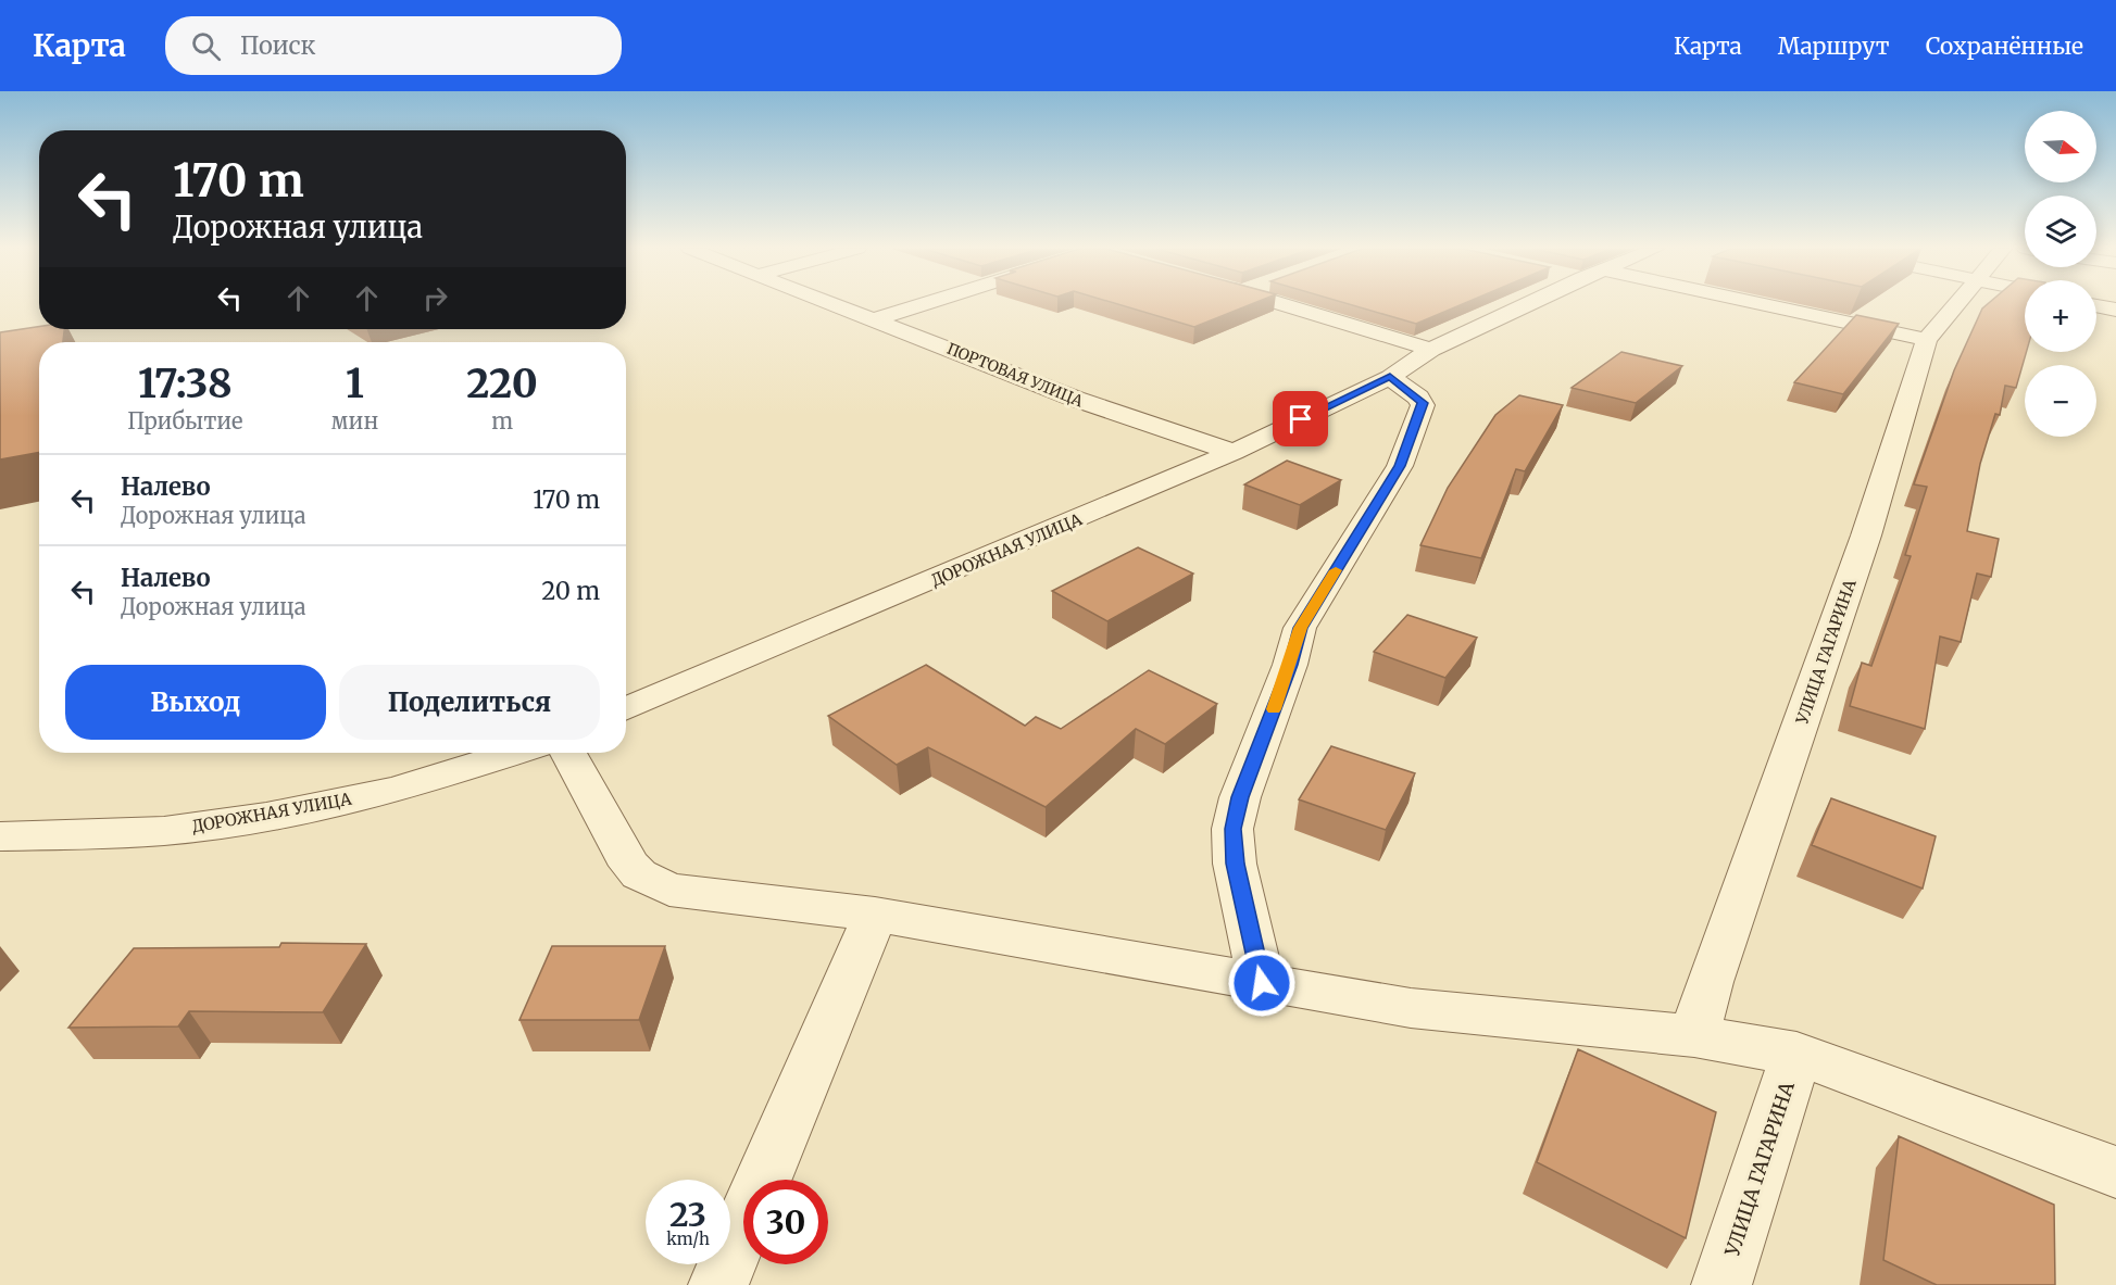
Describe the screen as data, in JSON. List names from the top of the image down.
{
  "streets": {
    "street": ["ПОРТОВАЯ УЛИЦА", "ДОРОЖНАЯ УЛИЦА", "УЛИЦА ГАГАРИНА"]
  },
  "crossings": [
    ["ПОРТОВАЯ УЛИЦА", "ДОРОЖНАЯ УЛИЦА"]
  ],
  "north": "right",
  "page": {
    "header": "Карта",
    "search": "Поиск",
    "nav": ["Карта", "Маршрут", "Сохранённые"],
    "map_buttons": ["+", "−"],
    "turn": ["170 m", "Дорожная улица"],
    "eta": [
      "17:38",
      "Прибытие",
      "1",
      "мин",
      "220",
      "m"
    ],
    "list": [
      {
        "name": "Налево",
        "note": "Дорожная улица",
        "value": "170 m"
      },
      {
        "name": "Налево",
        "note": "Дорожная улица",
        "value": "20 m"
      }
    ],
    "buttons": ["Выход", "Поделиться"],
    "speed": "23 km/h",
    "limit": "30"
  }
}
